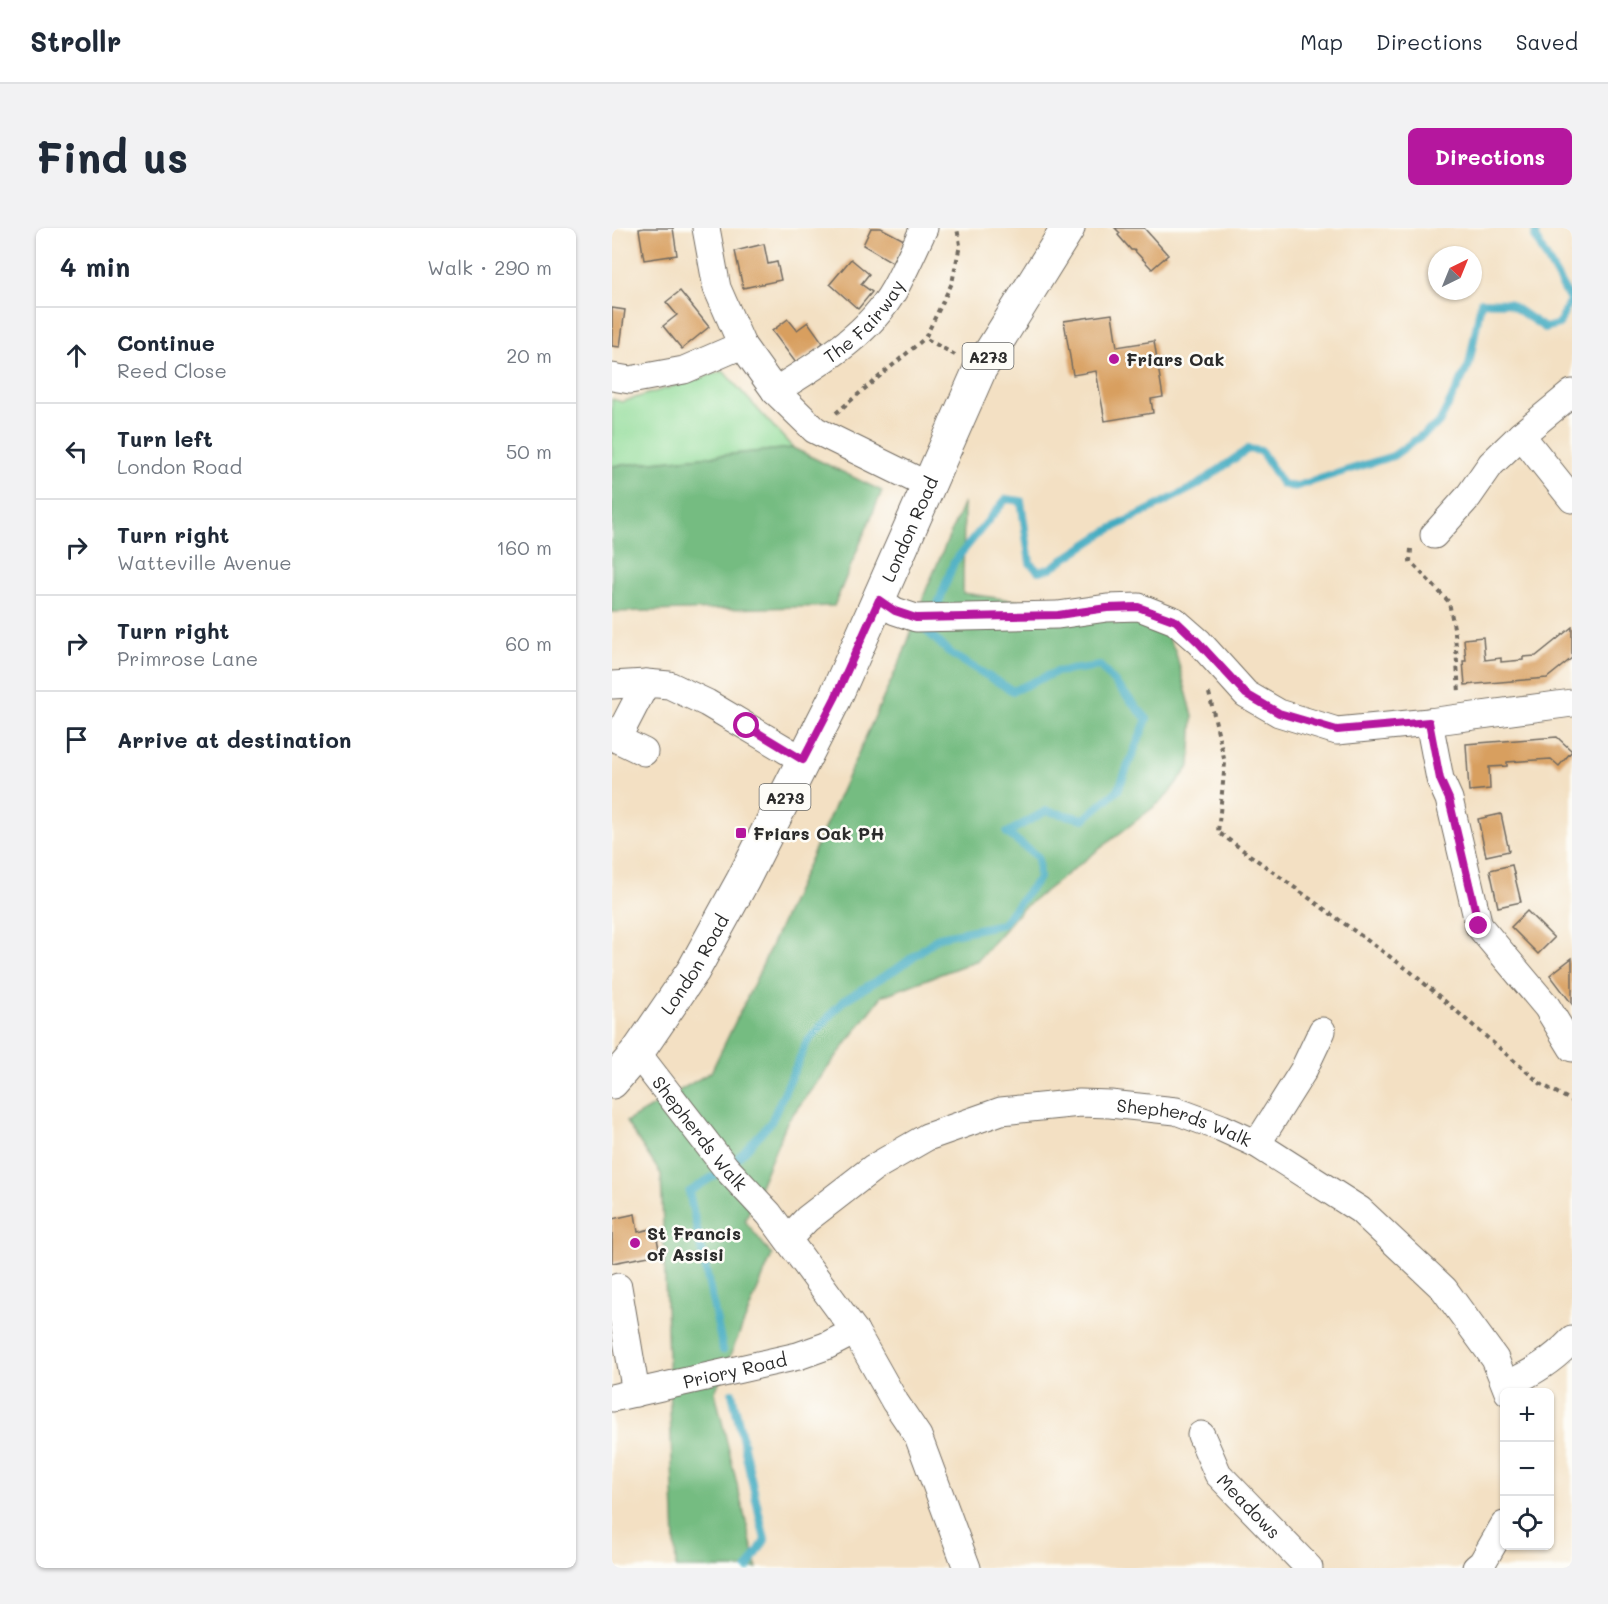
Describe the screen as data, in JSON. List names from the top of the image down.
{
  "streets": {
    "main road": ["A273", "London Road"],
    "street": [
      "The Fairway",
      "Shepherds Walk",
      "Priory Road",
      "Meadows"
    ]
  },
  "crossings": [
    ["London Road", "Shepherds Walk"],
    ["Shepherds Walk", "Priory Road"]
  ],
  "places": {
    "other": ["Friars Oak", "St Francis of Assisi"],
    "transit": ["Friars Oak PH"]
  },
  "north": "top right",
  "page": {
    "header": "Strollr",
    "nav": ["Map", "Directions", "Saved"],
    "buttons": "Directions",
    "title": "Find us",
    "heading": ["4 min", "Walk · 290 m"],
    "list": [
      ["Continue", "Reed Close", "20 m"],
      ["Turn left", "London Road", "50 m"],
      ["Turn right", "Watteville Avenue", "160 m"],
      ["Turn right", "Primrose Lane", "60 m"],
      "Arrive at destination"
    ],
    "map_buttons": ["+", "−"]
  }
}
